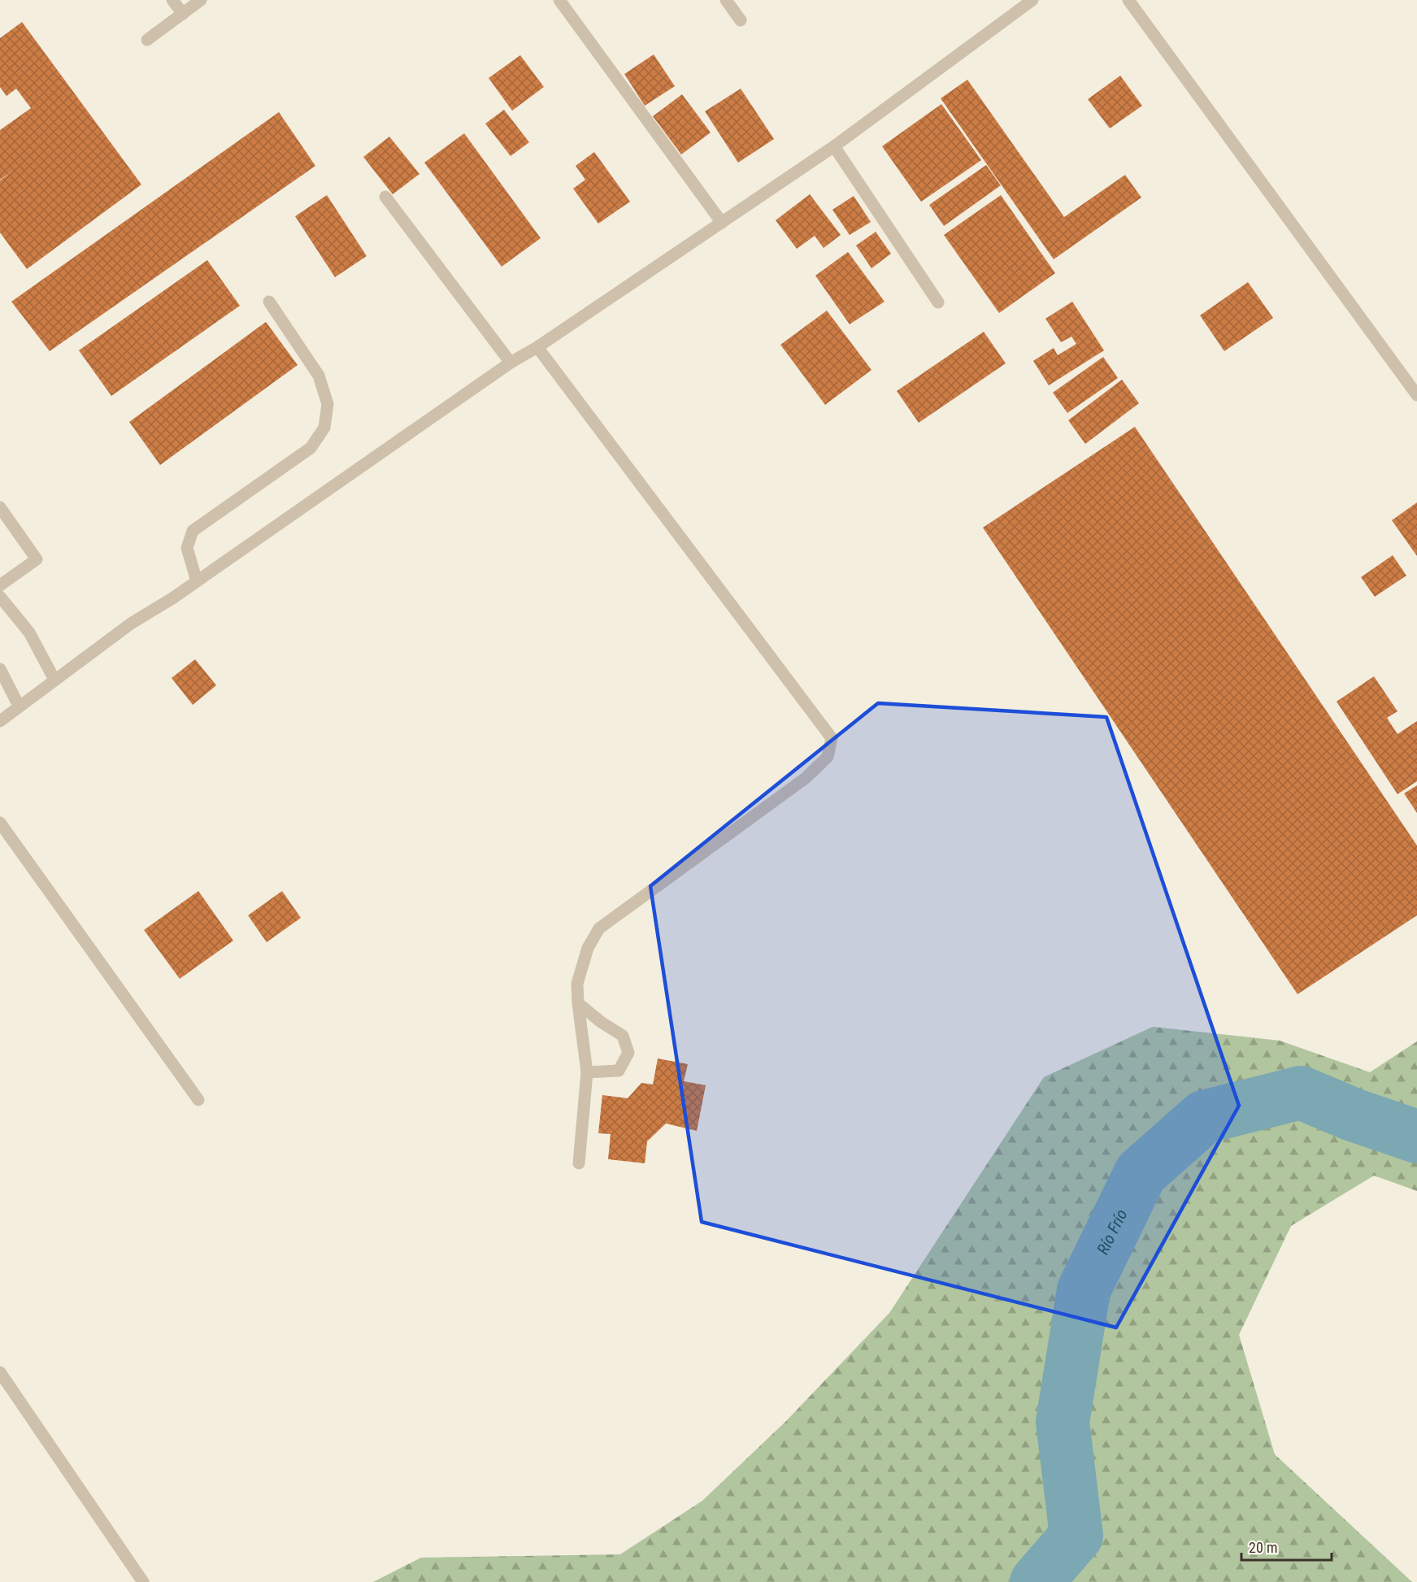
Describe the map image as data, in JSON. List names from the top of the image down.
{
  "water": ["Río Frío"],
  "scale_bar": "20 m"
}
